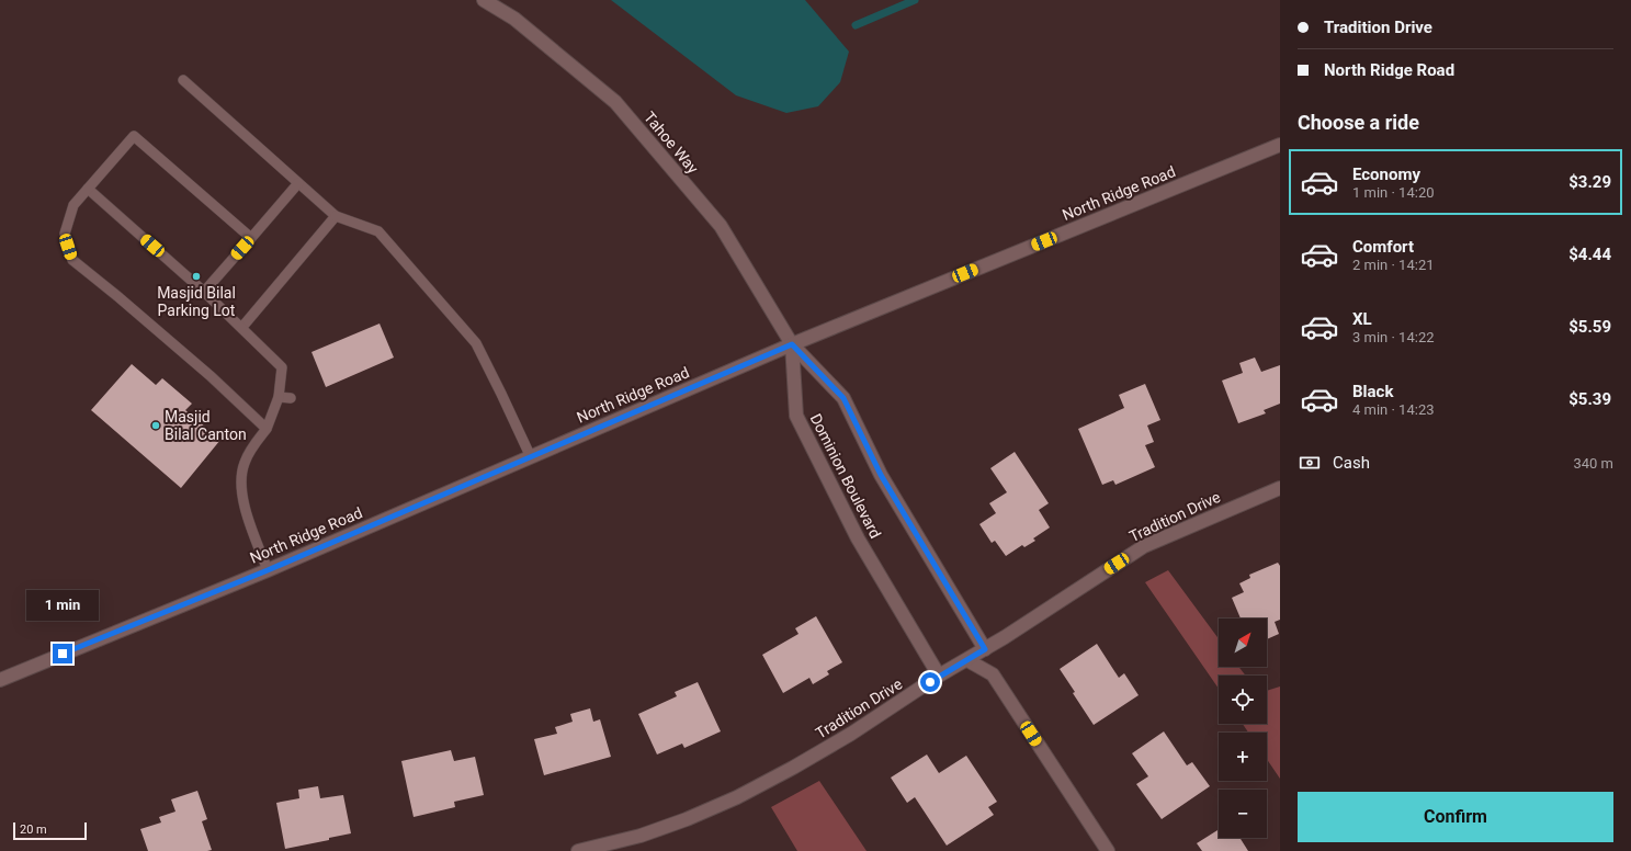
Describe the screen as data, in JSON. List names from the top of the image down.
{
  "streets": {
    "street": [
      "Tahoe Way",
      "North Ridge Road",
      "Dominion Boulevard",
      "Tradition Drive"
    ]
  },
  "crossings": [
    ["Tahoe Way", "North Ridge Road"],
    ["Tahoe Way", "Dominion Boulevard"],
    ["North Ridge Road", "Dominion Boulevard"],
    ["Dominion Boulevard", "Tradition Drive"]
  ],
  "places": ["Masjid Bilal Parking Lot", "Masjid Bilal Canton"],
  "scale_bar": "20 m",
  "north": "top right",
  "page": {
    "banner": ["Tradition Drive", "North Ridge Road"],
    "heading": "Choose a ride",
    "list": [
      {
        "name": "Economy",
        "note": "1 min · 14:20",
        "value": "$3.29"
      },
      {
        "name": "Comfort",
        "note": "2 min · 14:21",
        "value": "$4.44"
      },
      {
        "name": "XL",
        "note": "3 min · 14:22",
        "value": "$5.59"
      },
      {
        "name": "Black",
        "note": "4 min · 14:23",
        "value": "$5.39"
      }
    ],
    "pay": ["Cash", "340 m"],
    "bubble": "1 min",
    "map_buttons": ["+", "−"],
    "buttons": "Confirm",
    "scale": "20 m"
  }
}
